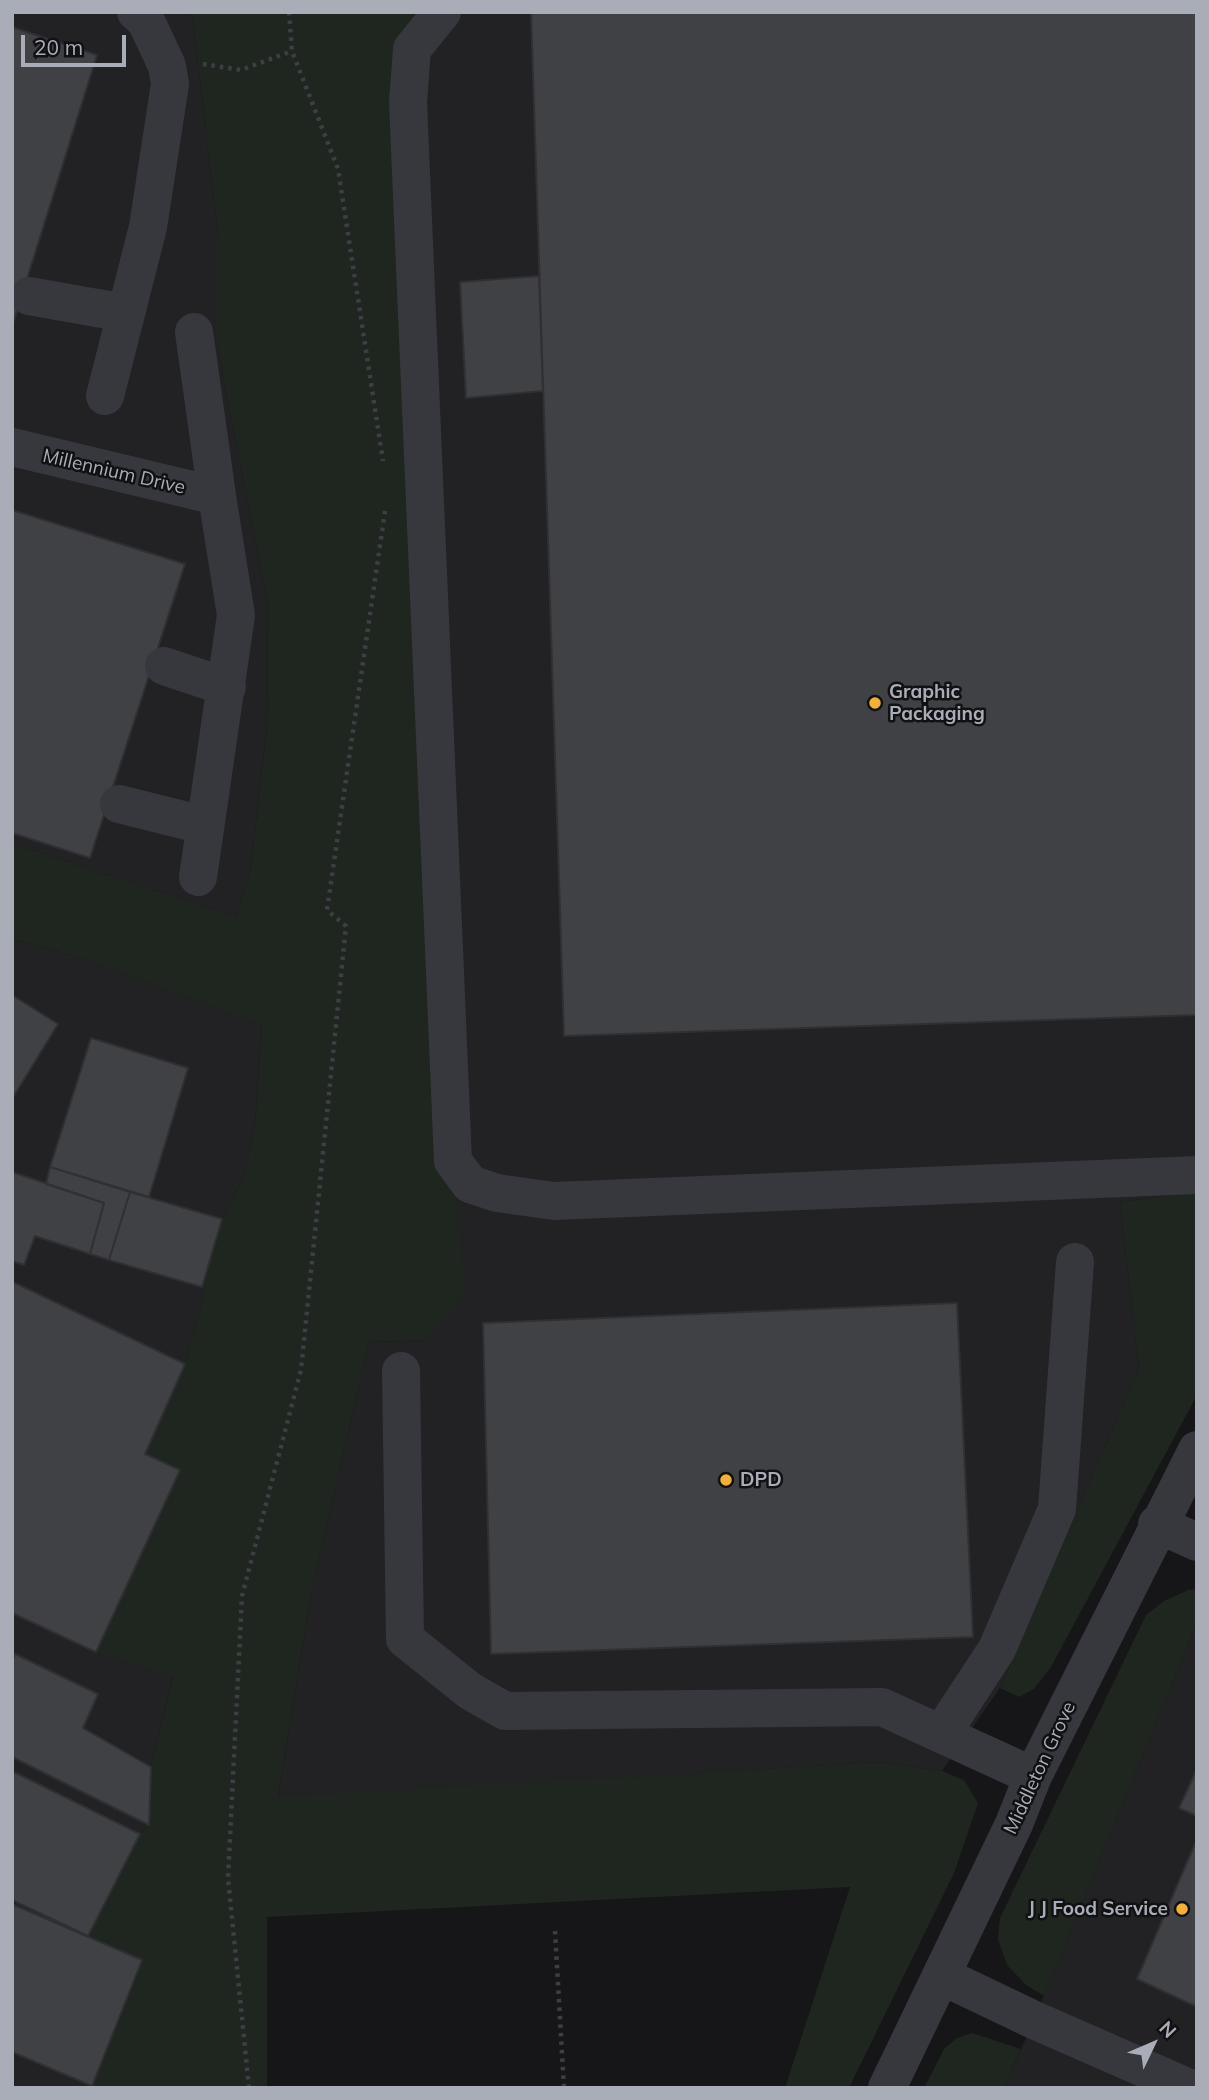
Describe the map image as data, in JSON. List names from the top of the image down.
{
  "streets": {
    "street": ["Millennium Drive", "Middleton Grove"]
  },
  "places": ["Graphic Packaging", "DPD", "J J Food Service"],
  "scale_bar": "20 m",
  "north": "top right"
}
